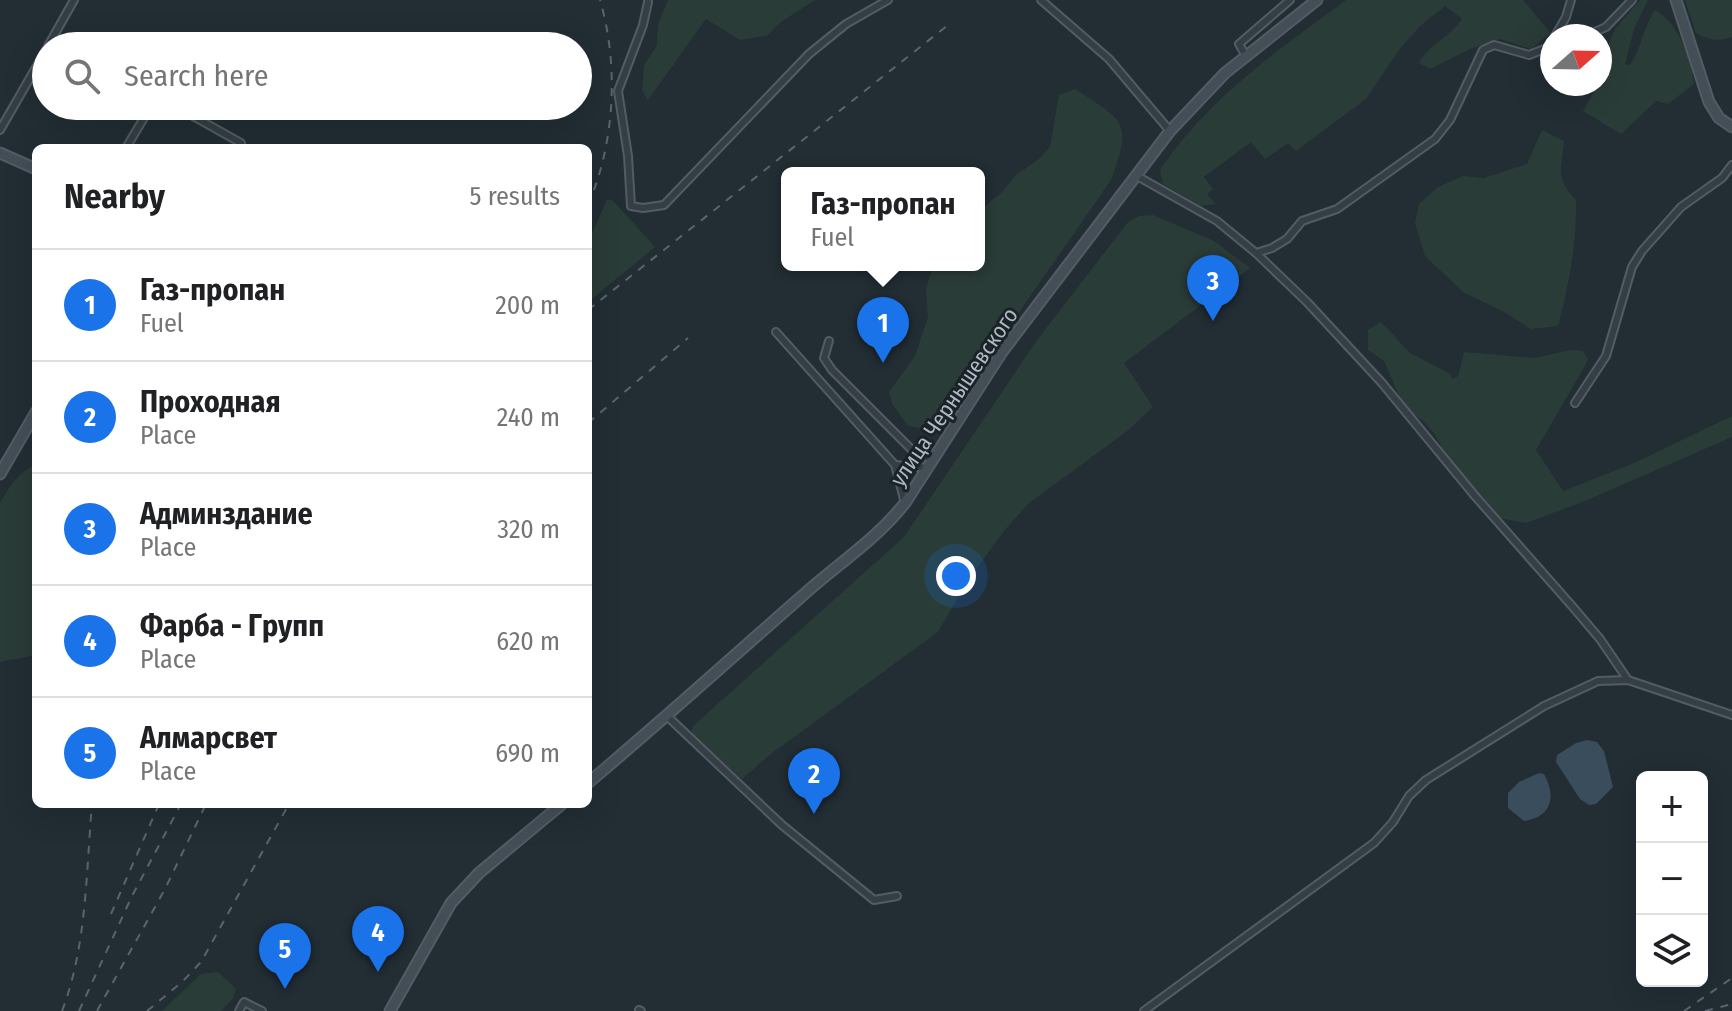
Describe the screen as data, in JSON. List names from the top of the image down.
{
  "streets": {
    "main road": ["улица Чернышевского"]
  },
  "north": "right",
  "page": {
    "search": "Search here",
    "heading": ["Nearby", "5 results"],
    "popup": ["Газ-пропан", "Fuel"],
    "list": [
      {
        "mark": "1",
        "name": "Газ-пропан",
        "note": "Fuel",
        "value": "200 m"
      },
      {
        "mark": "2",
        "name": "Проходная",
        "note": "Place",
        "value": "240 m"
      },
      {
        "mark": "3",
        "name": "Админздание",
        "note": "Place",
        "value": "320 m"
      },
      {
        "mark": "4",
        "name": "Фарба - Групп",
        "note": "Place",
        "value": "620 m"
      },
      {
        "mark": "5",
        "name": "Алмарсвет",
        "note": "Place",
        "value": "690 m"
      }
    ],
    "pins": [
      "3",
      "1",
      "2",
      "4",
      "5"
    ],
    "map_buttons": ["+", "−"]
  }
}
